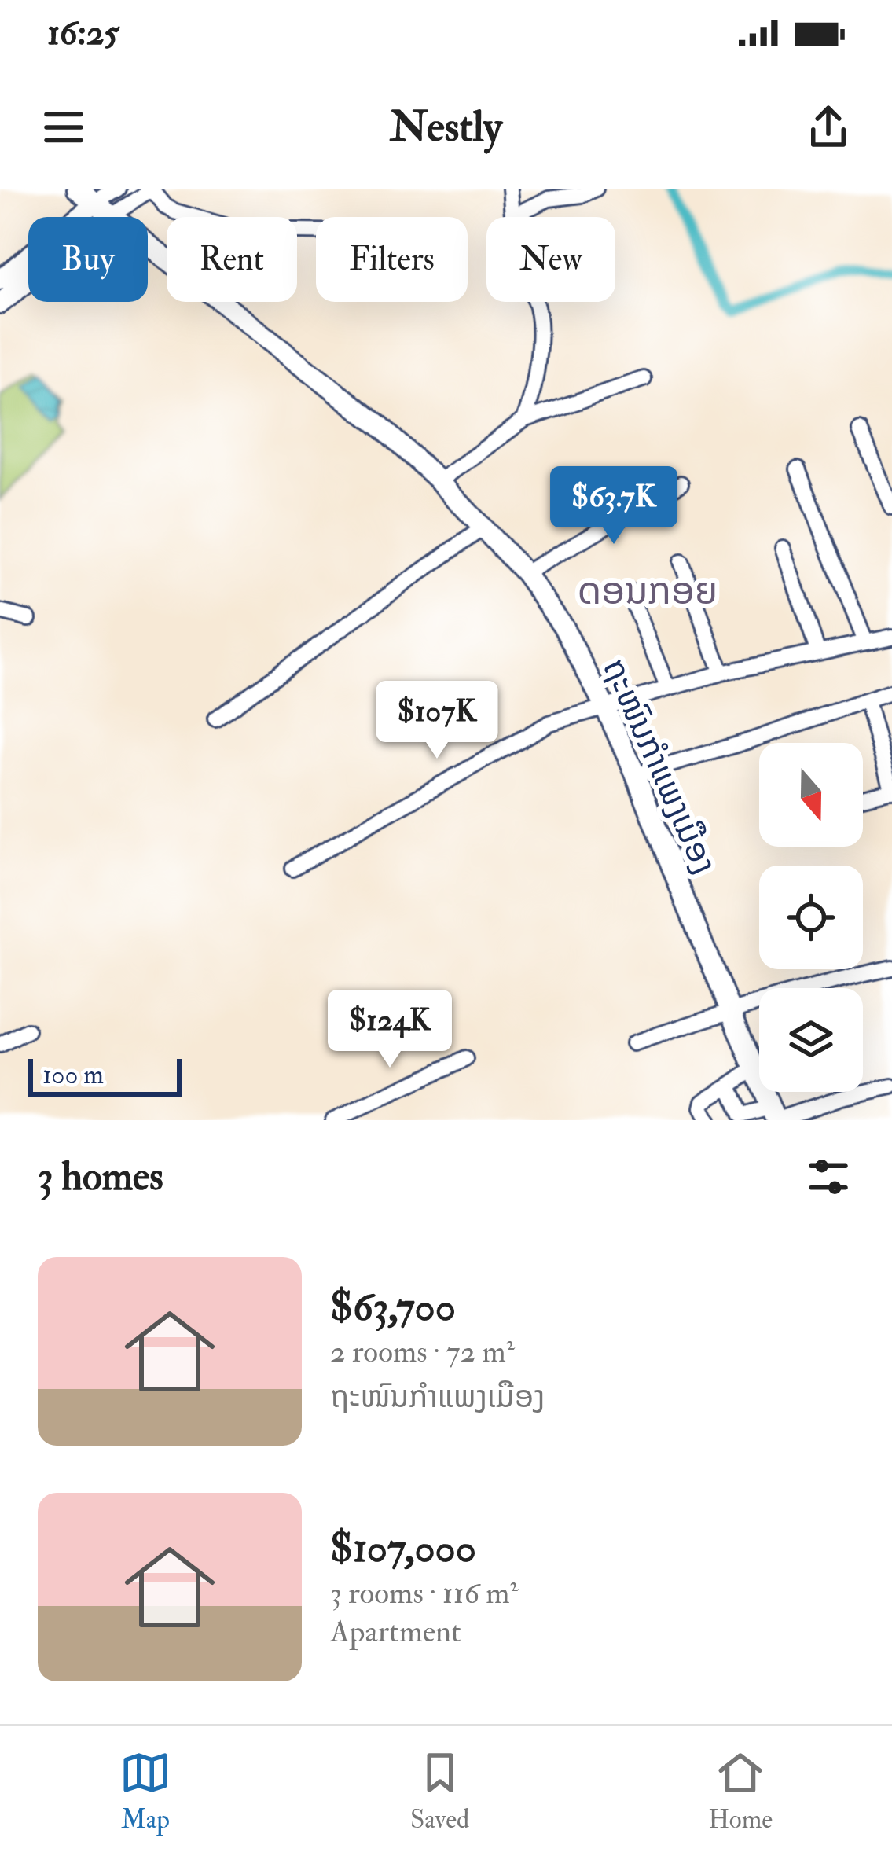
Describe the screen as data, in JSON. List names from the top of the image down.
{
  "streets": {
    "main road": ["ຖະໜົນກຳແພງເມືອງ"]
  },
  "districts": ["ດອນກອຍ"],
  "scale_bar": "100 m",
  "north": "bottom",
  "page": {
    "status": "16:25",
    "header": "Nestly",
    "chip": [
      "Buy",
      "Rent",
      "Filters",
      "New"
    ],
    "price": ["$63.7K", "$107K", "$124K"],
    "scale": "100 m",
    "heading": "3 homes",
    "list": [
      {
        "name": "$63,700",
        "note": "2 rooms · 72 m² · ຖະໜົນກຳແພງເມືອງ"
      },
      {
        "name": "$107,000",
        "note": "3 rooms · 116 m² · Apartment"
      }
    ],
    "tabs": ["Map", "Saved", "Home"]
  }
}
